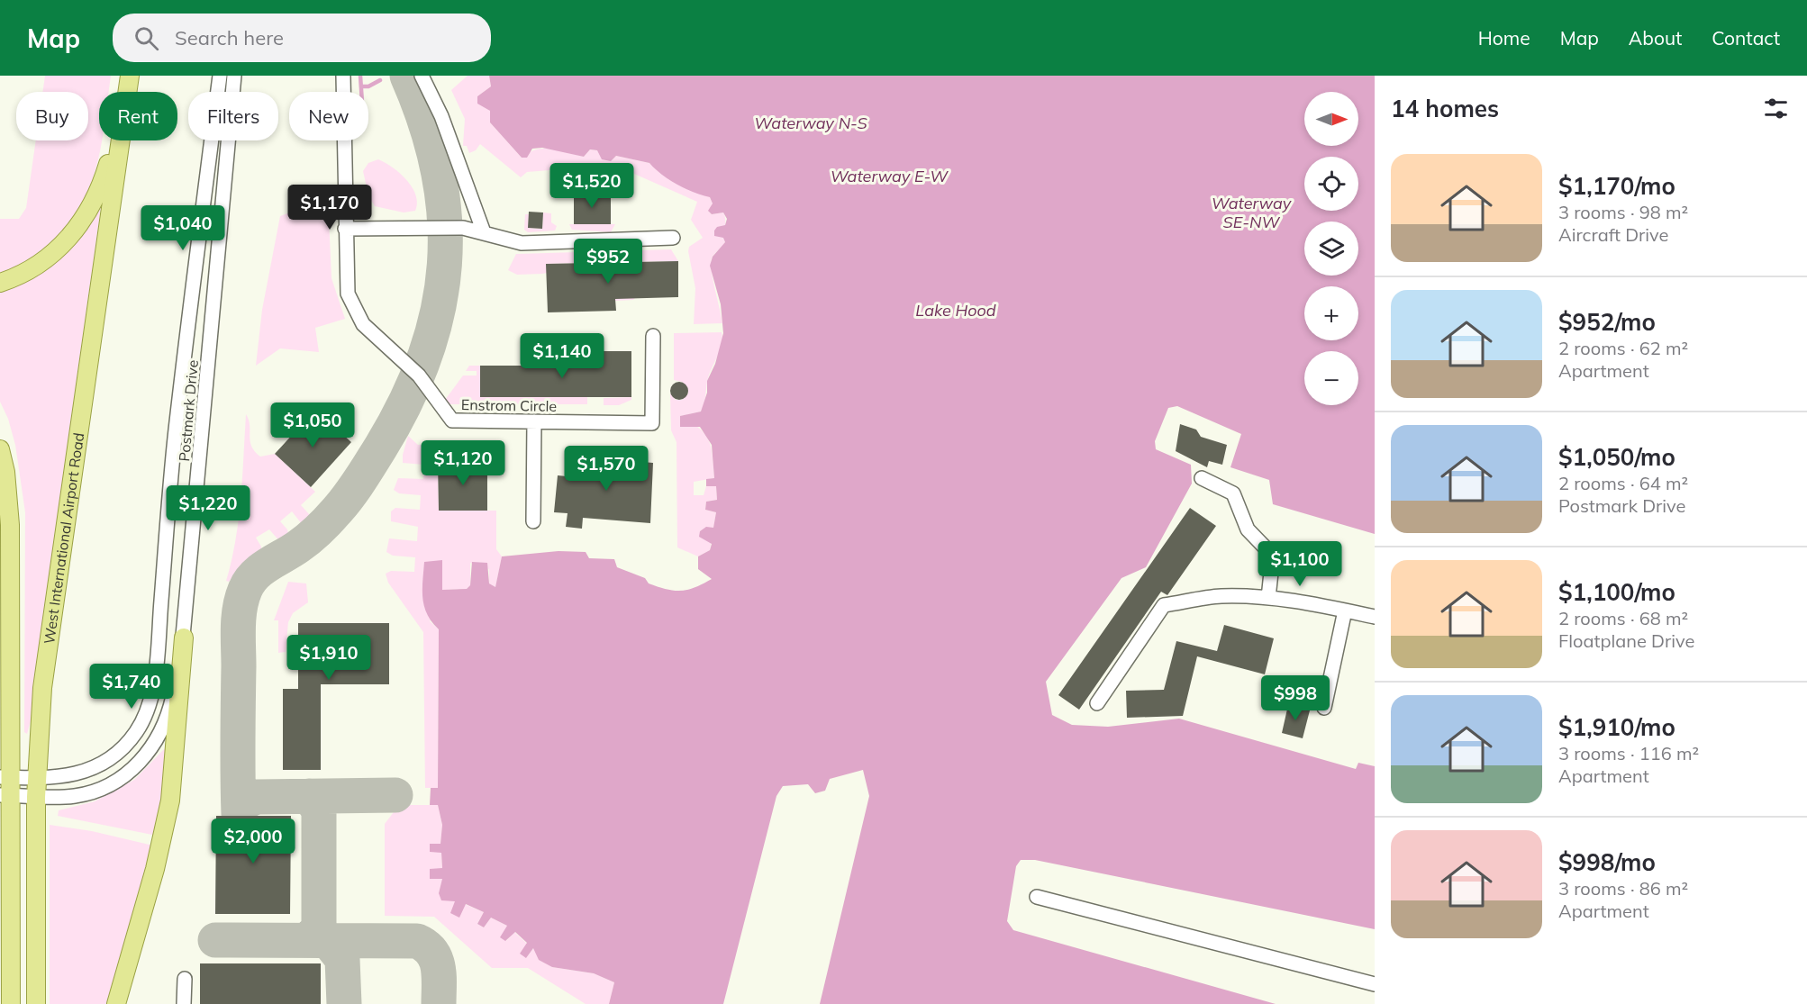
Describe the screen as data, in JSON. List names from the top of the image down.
{
  "streets": {
    "main road": ["West International Airport Road"],
    "street": ["Enstrom Circle", "Postmark Drive"]
  },
  "crossings": [
    ["Postmark Drive", "West International Airport Road"]
  ],
  "water": [
    "Waterway N-S",
    "Waterway E-W",
    "Waterway SE-NW",
    "Lake Hood"
  ],
  "north": "right",
  "page": {
    "header": "Map",
    "search": "Search here",
    "nav": [
      "Home",
      "Map",
      "About",
      "Contact"
    ],
    "heading": "14 homes",
    "map_buttons": ["+", "−"],
    "chip": [
      "Buy",
      "Rent",
      "Filters",
      "New"
    ],
    "list": [
      {
        "name": "$1,170/mo",
        "note": "3 rooms · 98 m² · Aircraft Drive"
      },
      {
        "name": "$952/mo",
        "note": "2 rooms · 62 m² · Apartment"
      },
      {
        "name": "$1,050/mo",
        "note": "2 rooms · 64 m² · Postmark Drive"
      },
      {
        "name": "$1,100/mo",
        "note": "2 rooms · 68 m² · Floatplane Drive"
      },
      {
        "name": "$1,910/mo",
        "note": "3 rooms · 116 m² · Apartment"
      },
      {
        "name": "$998/mo",
        "note": "3 rooms · 86 m² · Apartment"
      }
    ],
    "price": [
      "$1,520",
      "$1,170",
      "$1,040",
      "$952",
      "$1,140",
      "$1,050",
      "$1,120",
      "$1,570",
      "$1,220",
      "$1,100",
      "$1,910",
      "$1,740",
      "$998",
      "$2,000"
    ]
  }
}
